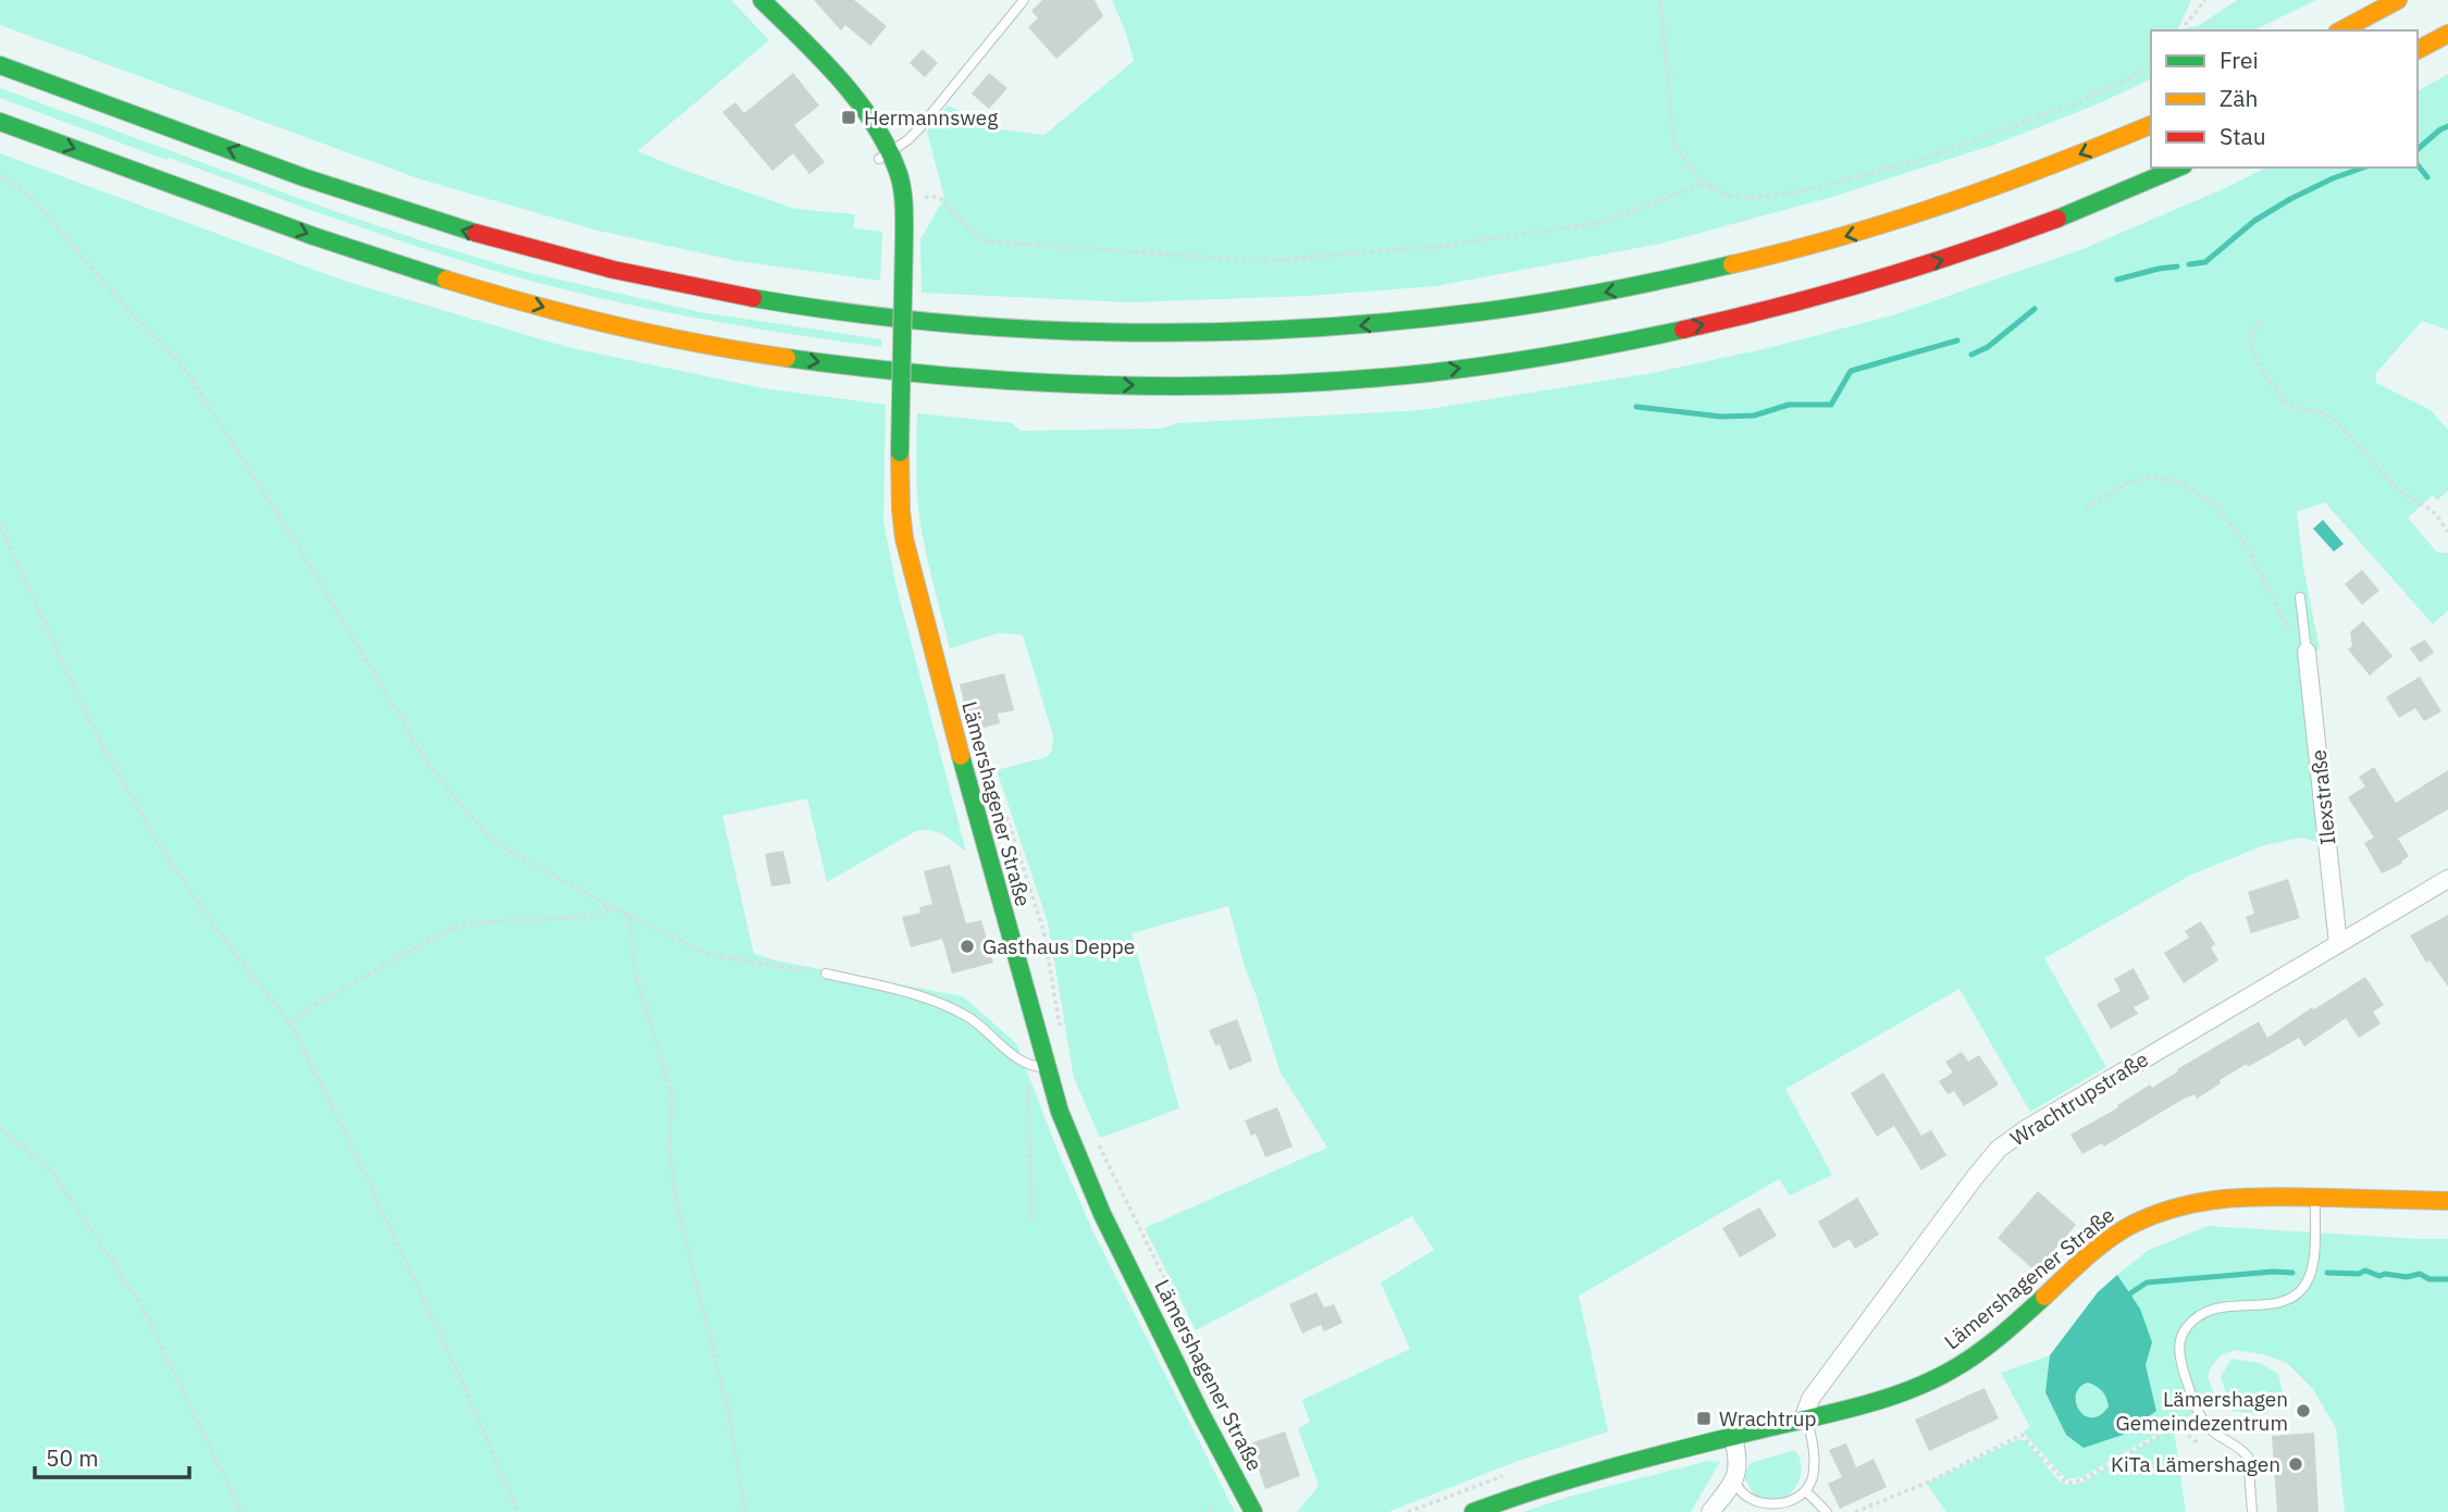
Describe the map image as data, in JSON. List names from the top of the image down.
{
  "streets": {
    "main road": ["Lämershagener Straße"],
    "street": ["Ilexstraße", "Wrachtrupstraße"]
  },
  "crossings": [
    ["Ilexstraße", "Wrachtrupstraße"],
    ["Lämershagener Straße", "Wrachtrupstraße"]
  ],
  "places": {
    "transit": ["Hermannsweg", "Wrachtrup"],
    "other": ["Gasthaus Deppe", "Lämershagen Gemeindezentrum", "KiTa Lämershagen"]
  },
  "legend": ["Frei", "Zäh", "Stau"],
  "scale_bar": "50 m"
}
